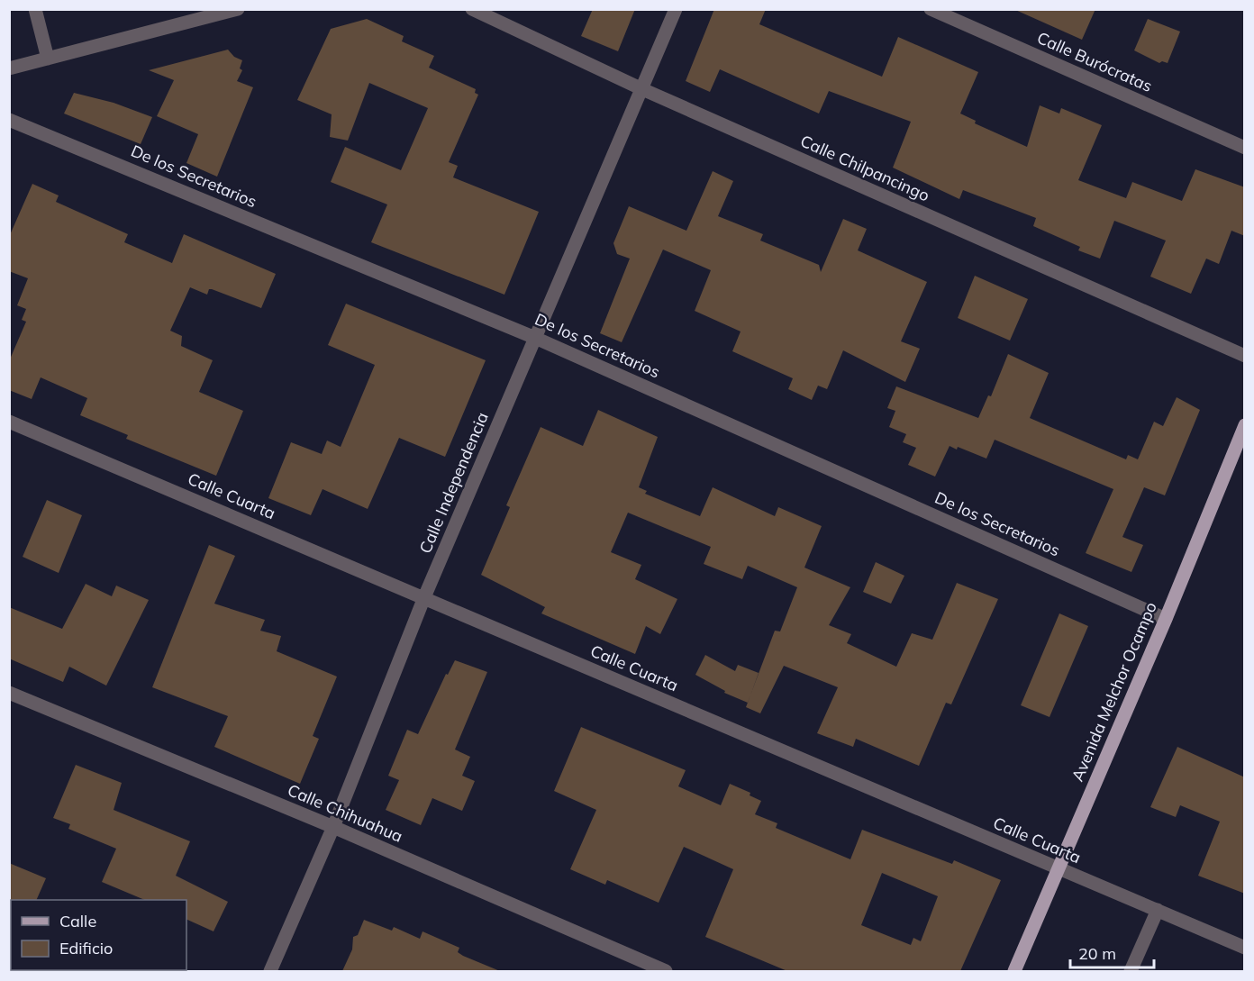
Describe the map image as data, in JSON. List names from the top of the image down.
{
  "streets": {
    "main road": ["Avenida Melchor Ocampo"],
    "street": [
      "Calle Burócratas",
      "Calle Chilpancingo",
      "De los Secretarios",
      "Calle Independencia",
      "Calle Cuarta",
      "Calle Chihuahua"
    ]
  },
  "crossings": [
    ["Calle Chilpancingo", "Calle Independencia"],
    ["De los Secretarios", "Calle Independencia"],
    ["De los Secretarios", "Avenida Melchor Ocampo"],
    ["Calle Independencia", "Calle Cuarta"],
    ["Calle Independencia", "Calle Chihuahua"],
    ["Calle Cuarta", "Avenida Melchor Ocampo"]
  ],
  "legend": ["Calle", "Edificio"],
  "scale_bar": "20 m"
}
